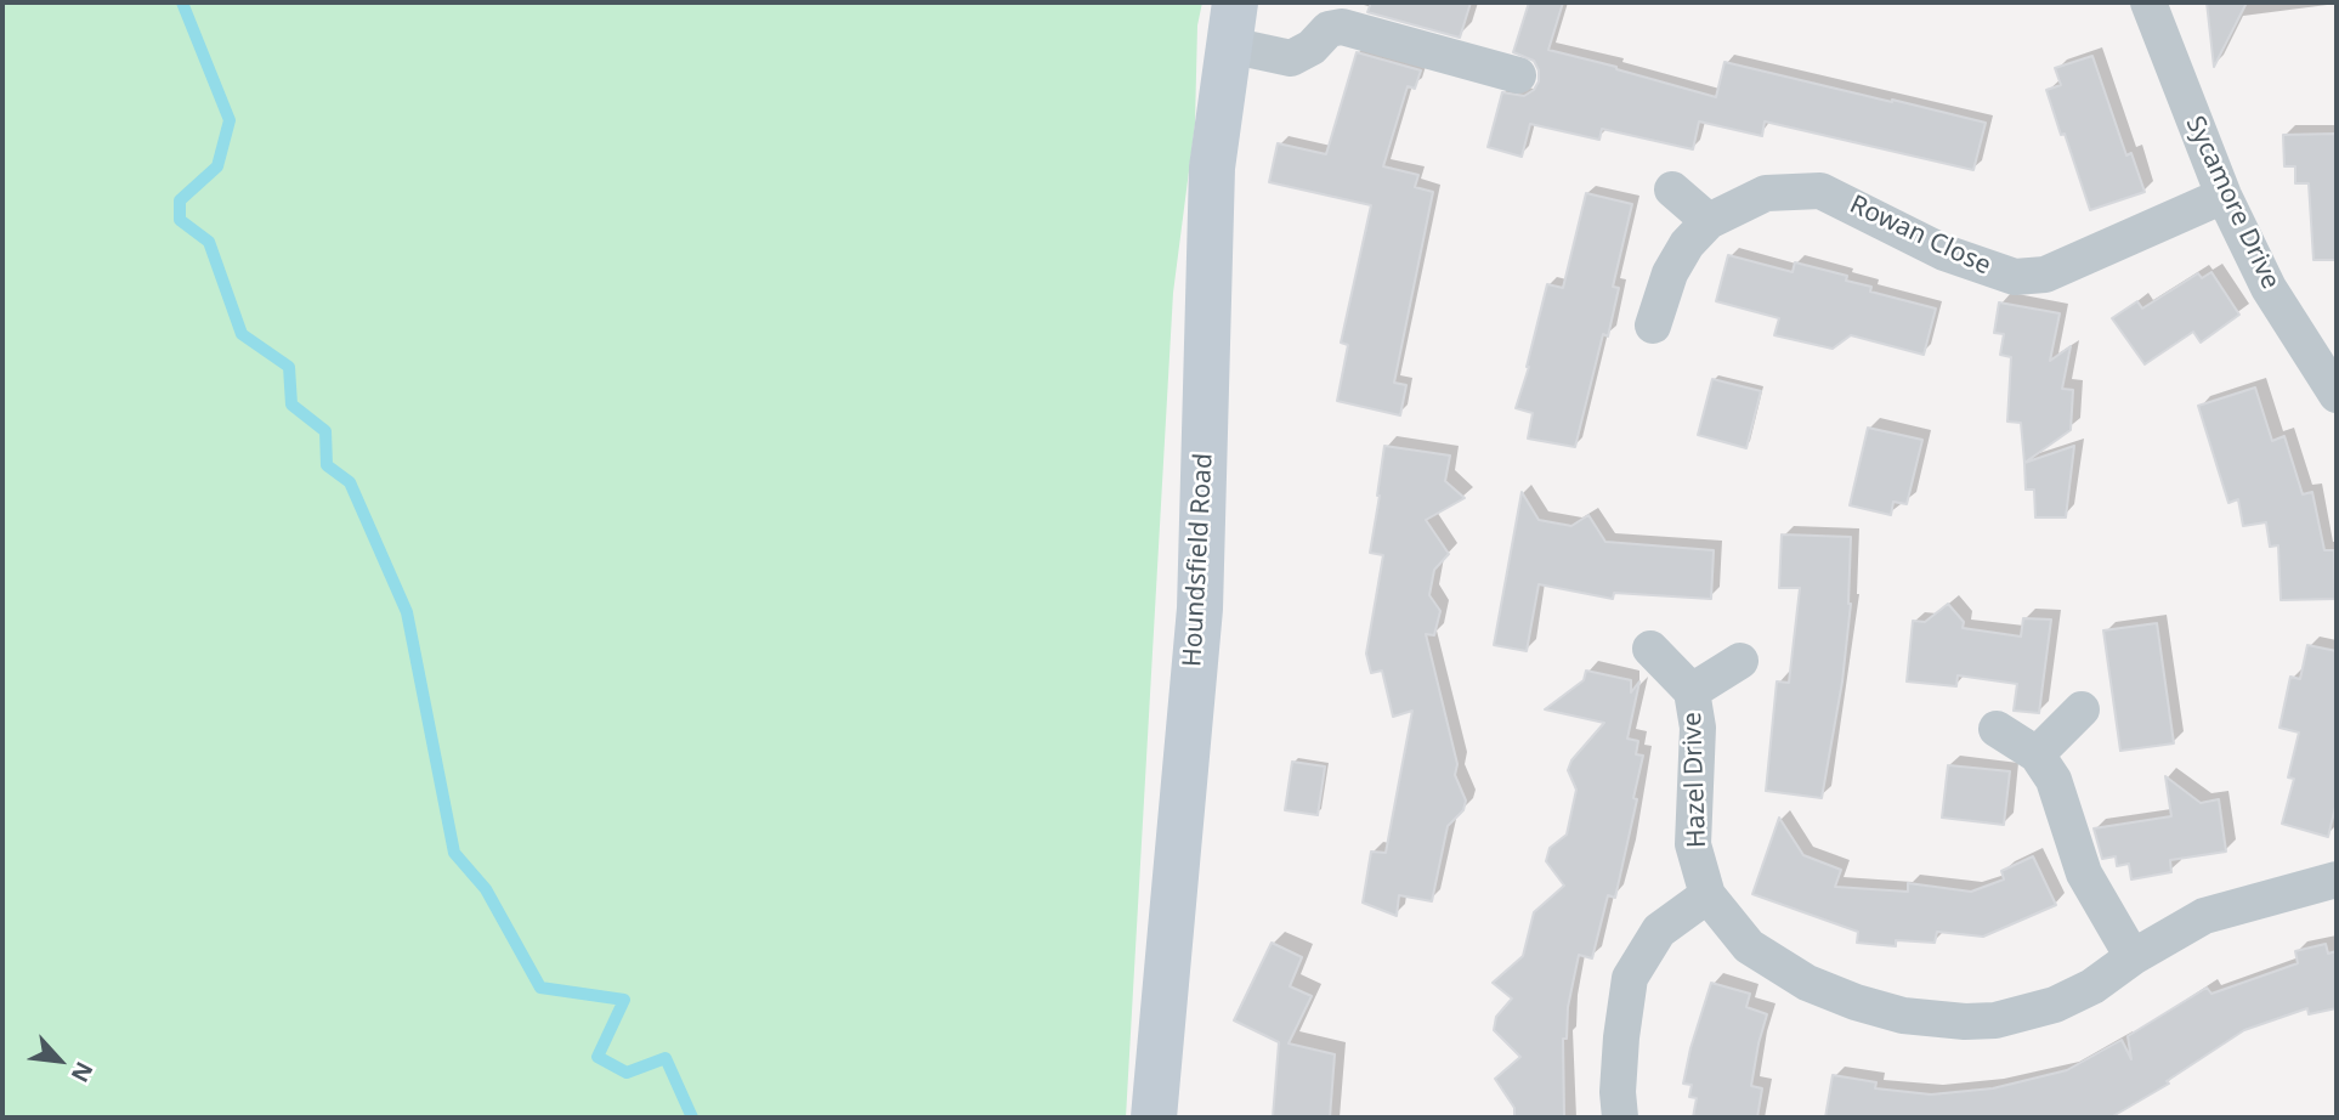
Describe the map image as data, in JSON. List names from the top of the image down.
{
  "streets": {
    "street": [
      "Sycamore Drive",
      "Rowan Close",
      "Houndsfield Road",
      "Hazel Drive"
    ]
  },
  "crossings": [
    ["Sycamore Drive", "Rowan Close"]
  ],
  "north": "bottom right"
}
